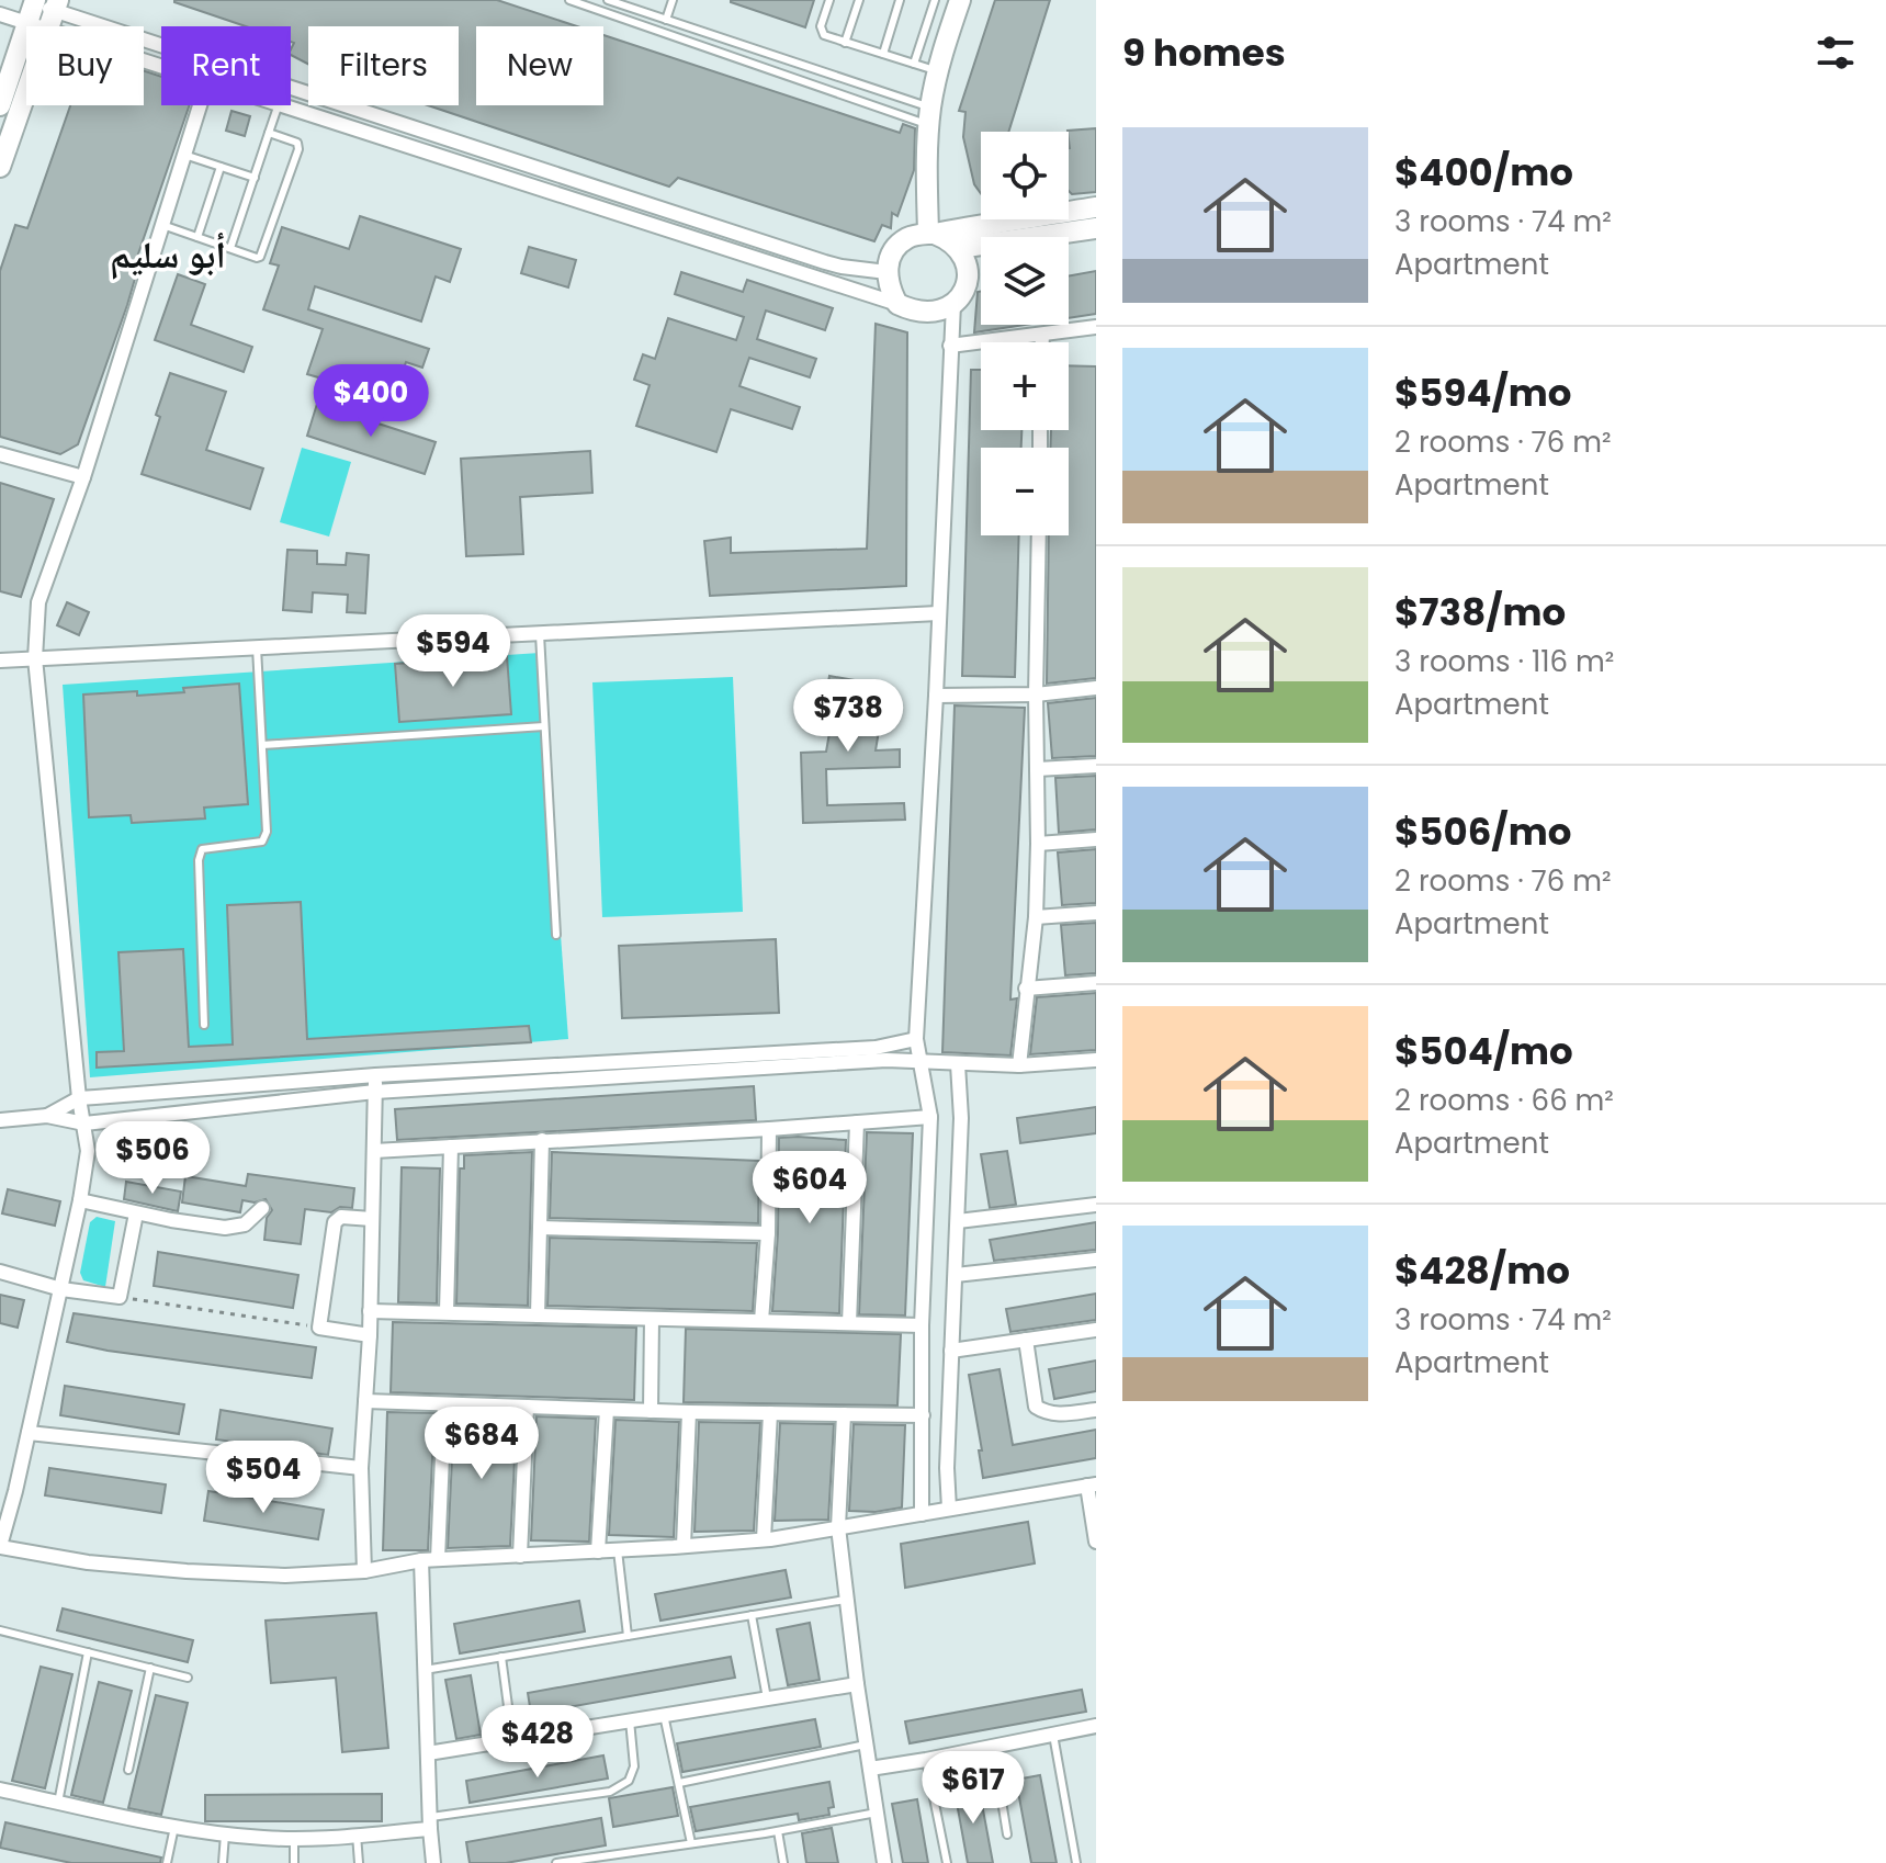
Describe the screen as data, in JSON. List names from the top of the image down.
{
  "districts": ["أبو سليم"],
  "page": {
    "heading": "9 homes",
    "chip": [
      "Buy",
      "Rent",
      "Filters",
      "New"
    ],
    "list": [
      {
        "name": "$400/mo",
        "note": "3 rooms · 74 m² · Apartment"
      },
      {
        "name": "$594/mo",
        "note": "2 rooms · 76 m² · Apartment"
      },
      {
        "name": "$738/mo",
        "note": "3 rooms · 116 m² · Apartment"
      },
      {
        "name": "$506/mo",
        "note": "2 rooms · 76 m² · Apartment"
      },
      {
        "name": "$504/mo",
        "note": "2 rooms · 66 m² · Apartment"
      },
      {
        "name": "$428/mo",
        "note": "3 rooms · 74 m² · Apartment"
      }
    ],
    "map_buttons": ["+", "−"],
    "price": [
      "$400",
      "$594",
      "$738",
      "$506",
      "$604",
      "$684",
      "$504",
      "$428",
      "$617"
    ]
  }
}
